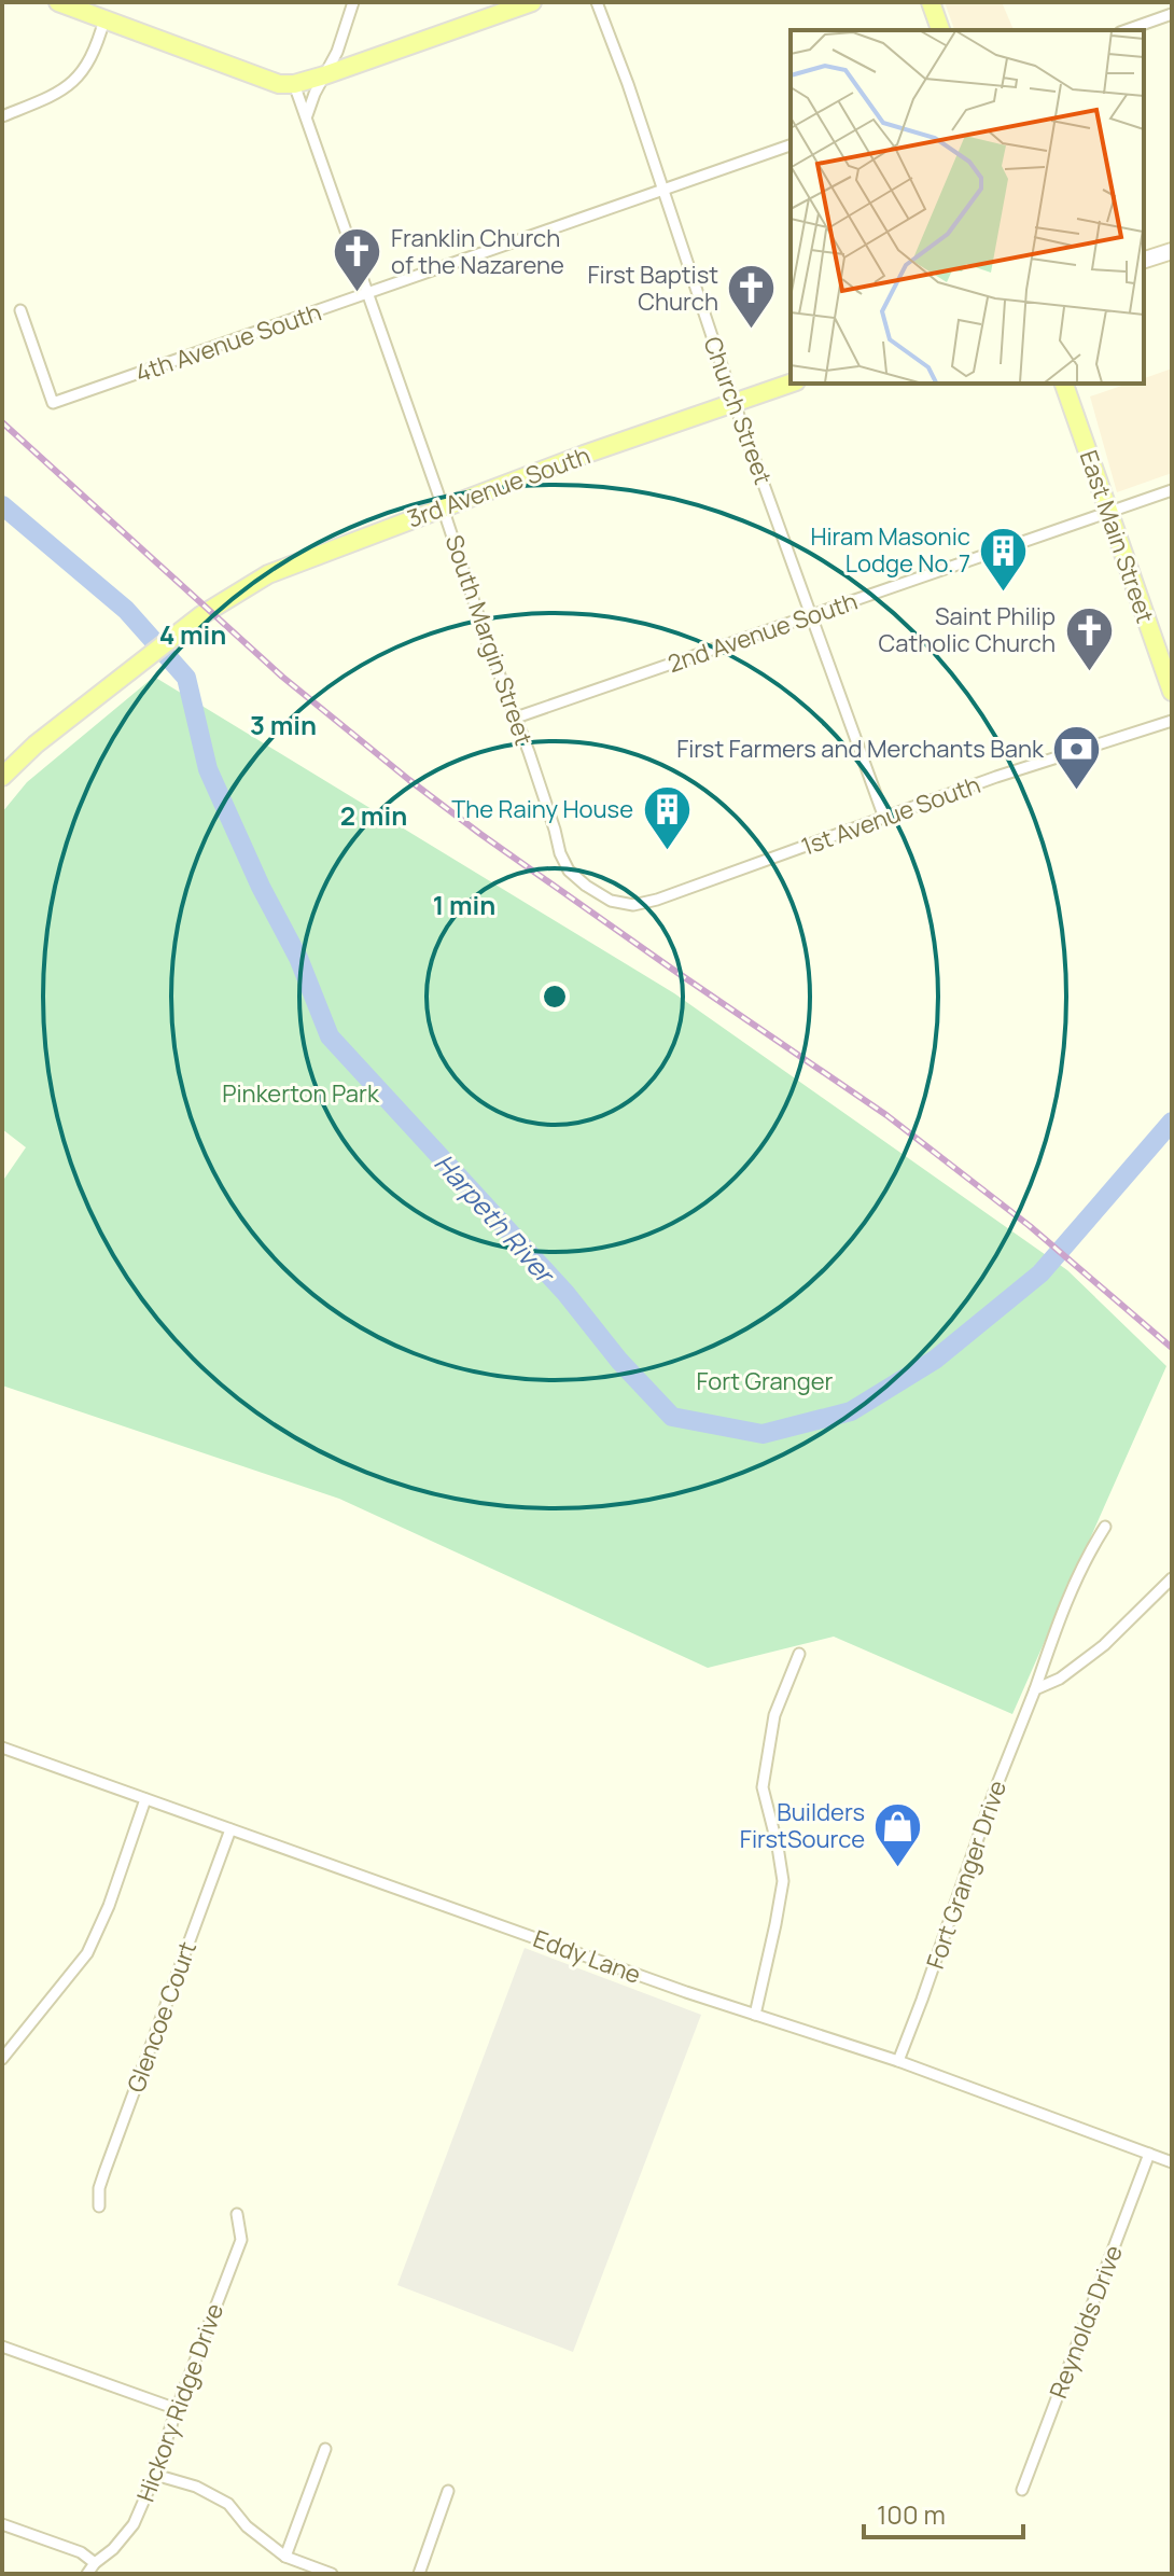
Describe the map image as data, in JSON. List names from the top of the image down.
{
  "streets": {
    "main road": ["3rd Avenue South", "East Main Street"],
    "street": [
      "4th Avenue South",
      "Church Street",
      "2nd Avenue South",
      "South Margin Street",
      "1st Avenue South",
      "Fort Granger Drive",
      "Eddy Lane",
      "Glencoe Court",
      "Reynolds Drive",
      "Hickory Ridge Drive"
    ]
  },
  "crossings": [
    ["4th Avenue South", "Church Street"],
    ["4th Avenue South", "South Margin Street"],
    ["Church Street", "3rd Avenue South"],
    ["Church Street", "2nd Avenue South"],
    ["Church Street", "1st Avenue South"],
    ["3rd Avenue South", "South Margin Street"],
    ["East Main Street", "2nd Avenue South"],
    ["2nd Avenue South", "South Margin Street"],
    ["South Margin Street", "1st Avenue South"],
    ["Fort Granger Drive", "Eddy Lane"],
    ["Eddy Lane", "Glencoe Court"],
    ["Eddy Lane", "Reynolds Drive"]
  ],
  "water": ["Harpeth River"],
  "parks": ["Pinkerton Park", "Fort Granger"],
  "places": {
    "church": ["Franklin Church of the Nazarene", "First Baptist Church", "Saint Philip Catholic Church"],
    "building": ["Hiram Masonic Lodge No. 7", "The Rainy House"],
    "bank": ["First Farmers and Merchants Bank"],
    "shop": ["Builders FirstSource"]
  },
  "scale_bar": "100 m",
  "rings": [
    "4 min",
    "3 min",
    "2 min",
    "1 min"
  ]
}
